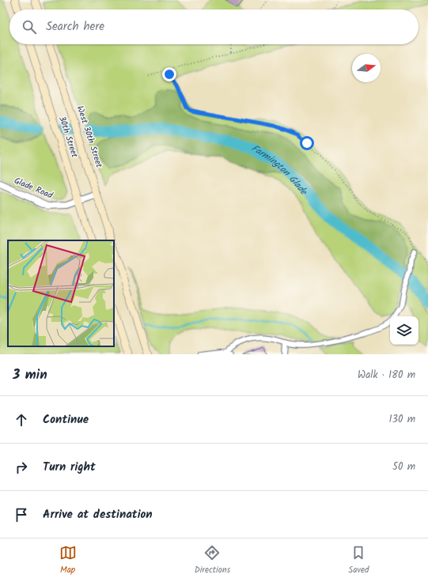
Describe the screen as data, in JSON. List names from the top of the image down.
{
  "streets": {
    "main road": ["30th Street", "West 30th Street"],
    "street": ["Glade Road"]
  },
  "crossings": [
    ["30th Street", "Glade Road"],
    ["West 30th Street", "Glade Road"]
  ],
  "water": ["Farmington Glade"],
  "north": "right",
  "page": {
    "search": "Search here",
    "heading": ["3 min", "Walk · 180 m"],
    "list": [
      ["Continue", "130 m"],
      ["Turn right", "50 m"],
      "Arrive at destination"
    ],
    "nav": ["Map", "Directions", "Saved"]
  }
}
